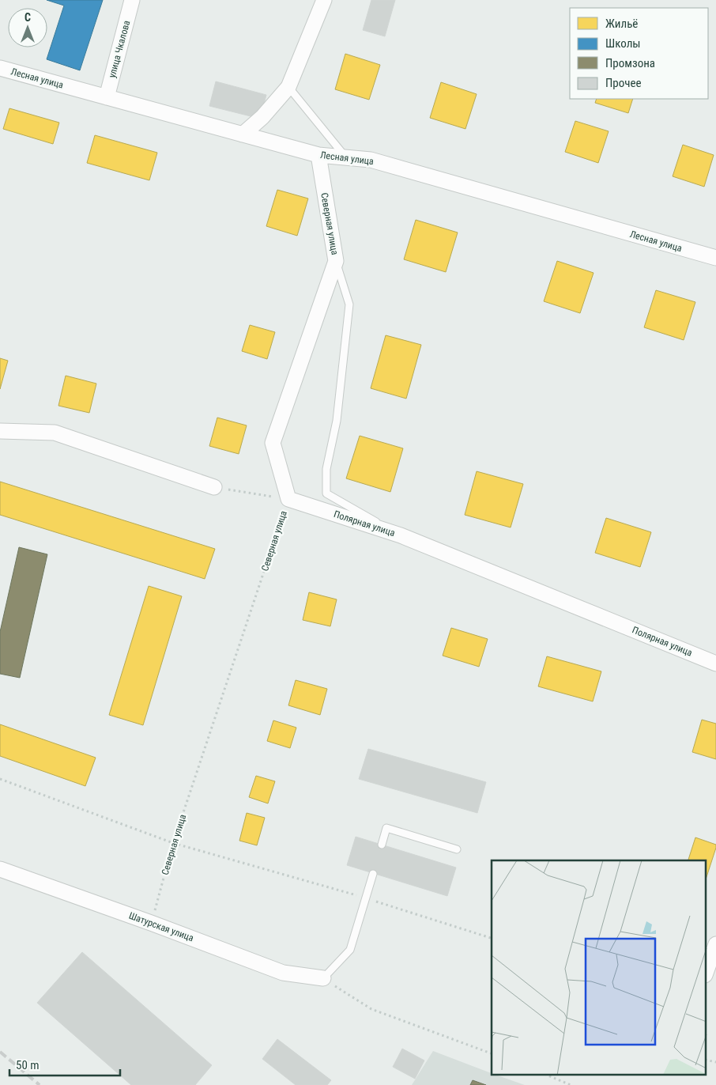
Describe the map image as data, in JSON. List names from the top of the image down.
{
  "streets": {
    "street": [
      "улица Чкалова",
      "Лесная улица",
      "Северная улица",
      "Полярная улица",
      "Шатурская улица"
    ]
  },
  "crossings": [
    ["улица Чкалова", "Лесная улица"],
    ["Лесная улица", "Северная улица"],
    ["Северная улица", "Полярная улица"],
    ["Северная улица", "Шатурская улица"]
  ],
  "legend": [
    "Жильё",
    "Школы",
    "Промзона",
    "Прочее"
  ],
  "scale_bar": "50 m",
  "north": "top"
}
